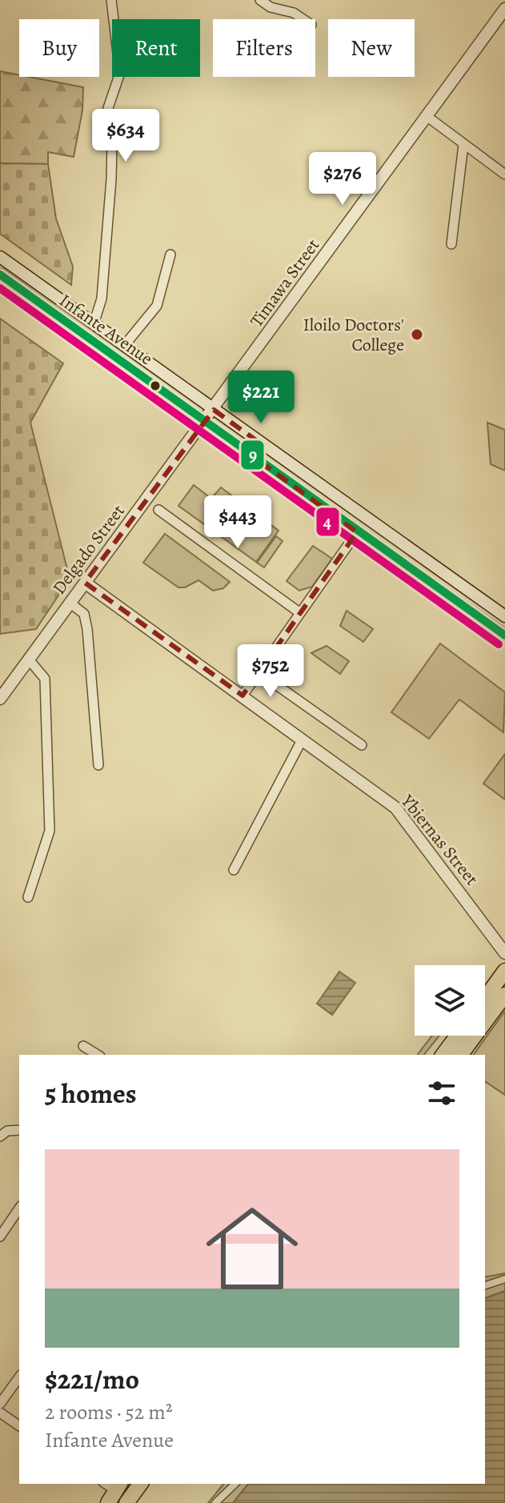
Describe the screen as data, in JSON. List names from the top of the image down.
{
  "streets": {
    "street": [
      "Timawa Street",
      "Infante Avenue",
      "Delgado Street",
      "Ybiernas Street"
    ]
  },
  "crossings": [
    ["Timawa Street", "Infante Avenue"],
    ["Timawa Street", "Delgado Street"],
    ["Infante Avenue", "Delgado Street"],
    ["Delgado Street", "Ybiernas Street"]
  ],
  "places": ["Iloilo Doctors' College"],
  "lines": ["transit line 9", "transit line 4"],
  "page": {
    "chip": [
      "Buy",
      "Rent",
      "Filters",
      "New"
    ],
    "price": [
      "$634",
      "$276",
      "$221",
      "$443",
      "$752"
    ],
    "heading": "5 homes",
    "list": [
      {
        "name": "$221/mo",
        "note": "2 rooms · 52 m² · Infante Avenue"
      }
    ]
  }
}
